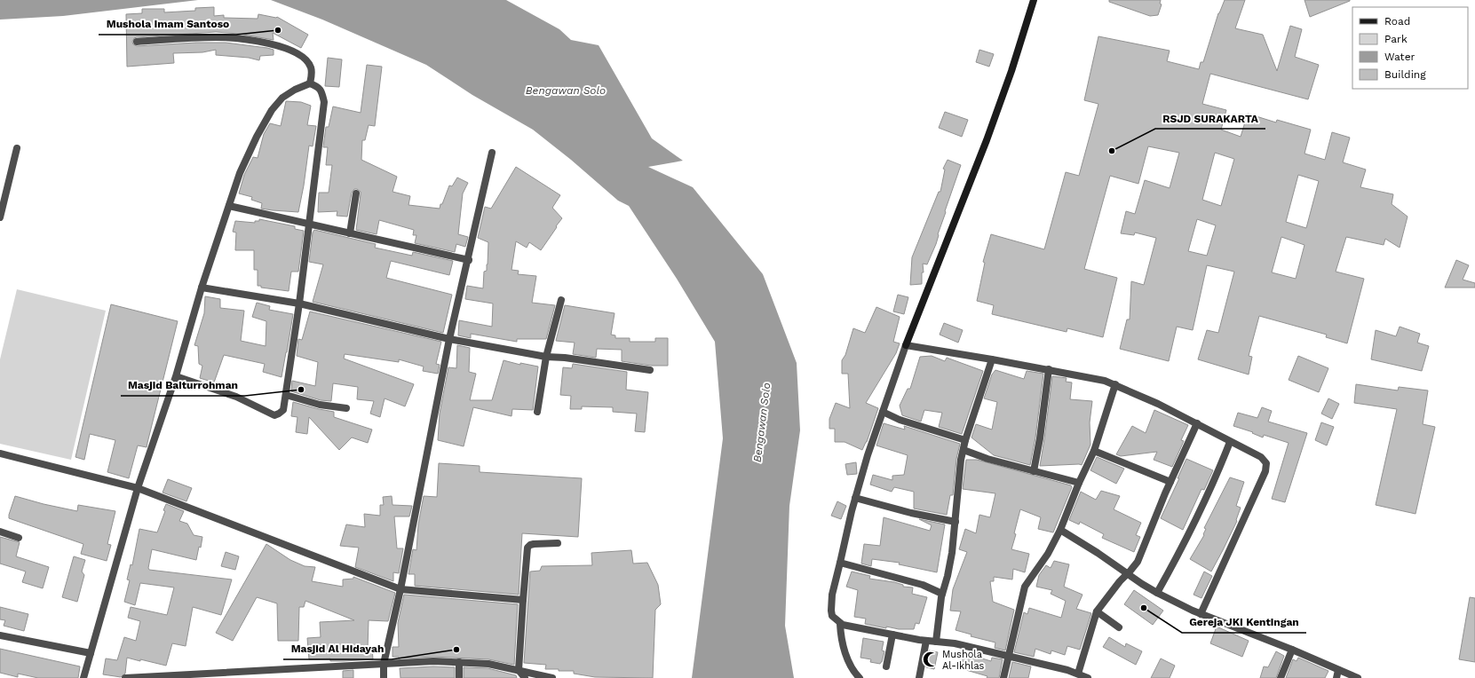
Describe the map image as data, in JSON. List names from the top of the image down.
{
  "water": ["Bengawan Solo"],
  "places": {
    "other": [
      "Mushola Imam Santoso",
      "RSJD SURAKARTA",
      "Masjid Baiturrohman",
      "Gereja JKI Kentingan",
      "Masjid Al Hidayah"
    ],
    "mosque": ["Mushola Al-Ikhlas"]
  },
  "legend": [
    "Road",
    "Park",
    "Water",
    "Building"
  ]
}
